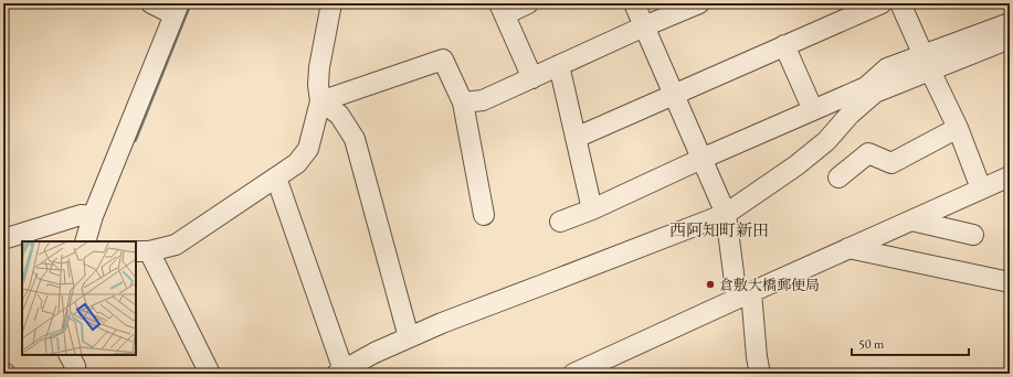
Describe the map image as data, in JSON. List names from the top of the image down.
{
  "districts": ["西阿知町新田"],
  "places": ["倉敷大橋郵便局"],
  "scale_bar": "50 m"
}
